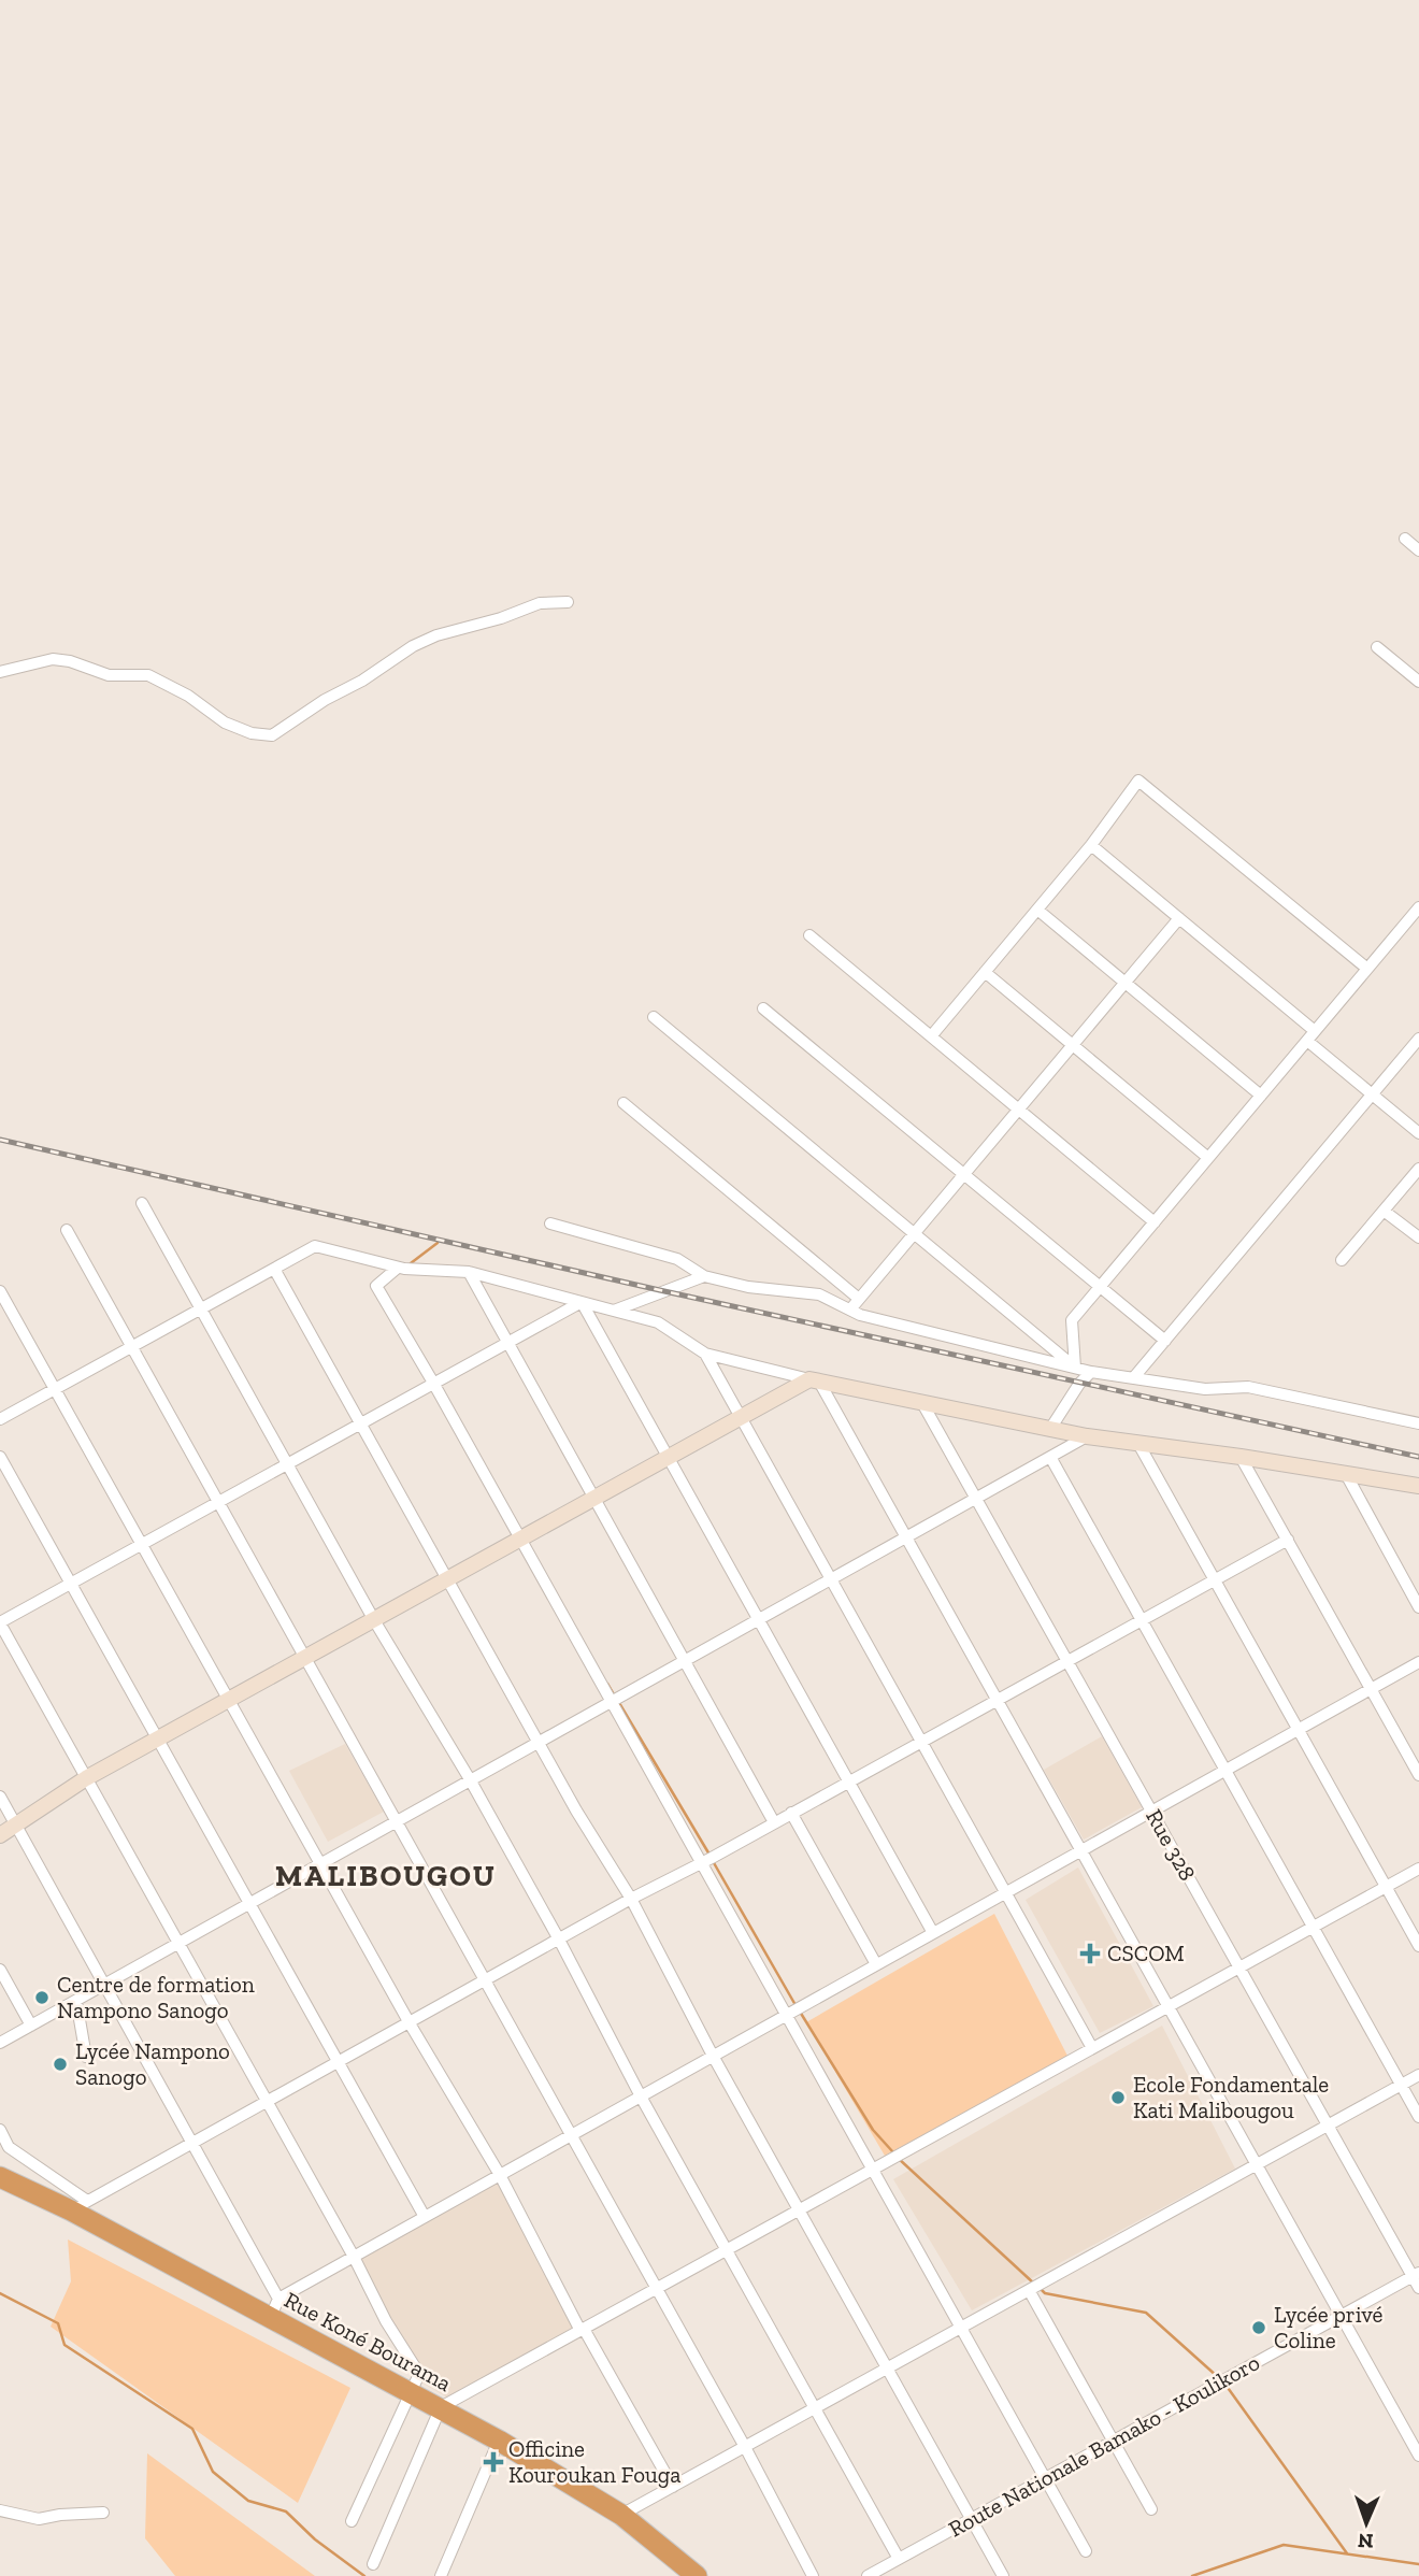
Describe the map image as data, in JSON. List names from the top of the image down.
{
  "streets": {
    "highway": ["Rue Koné Bourama"],
    "street": ["Rue 328", "Route Nationale Bamako - Koulikoro"]
  },
  "crossings": [
    ["Rue 328", "Route Nationale Bamako - Koulikoro"]
  ],
  "districts": ["MALIBOUGOU"],
  "places": {
    "health": ["CSCOM", "Officine Kouroukan Fouga"],
    "other": [
      "Centre de formation Nampono Sanogo",
      "Lycée Nampono Sanogo",
      "Ecole Fondamentale Kati Malibougou",
      "Lycée privé Coline"
    ]
  },
  "north": "bottom"
}
